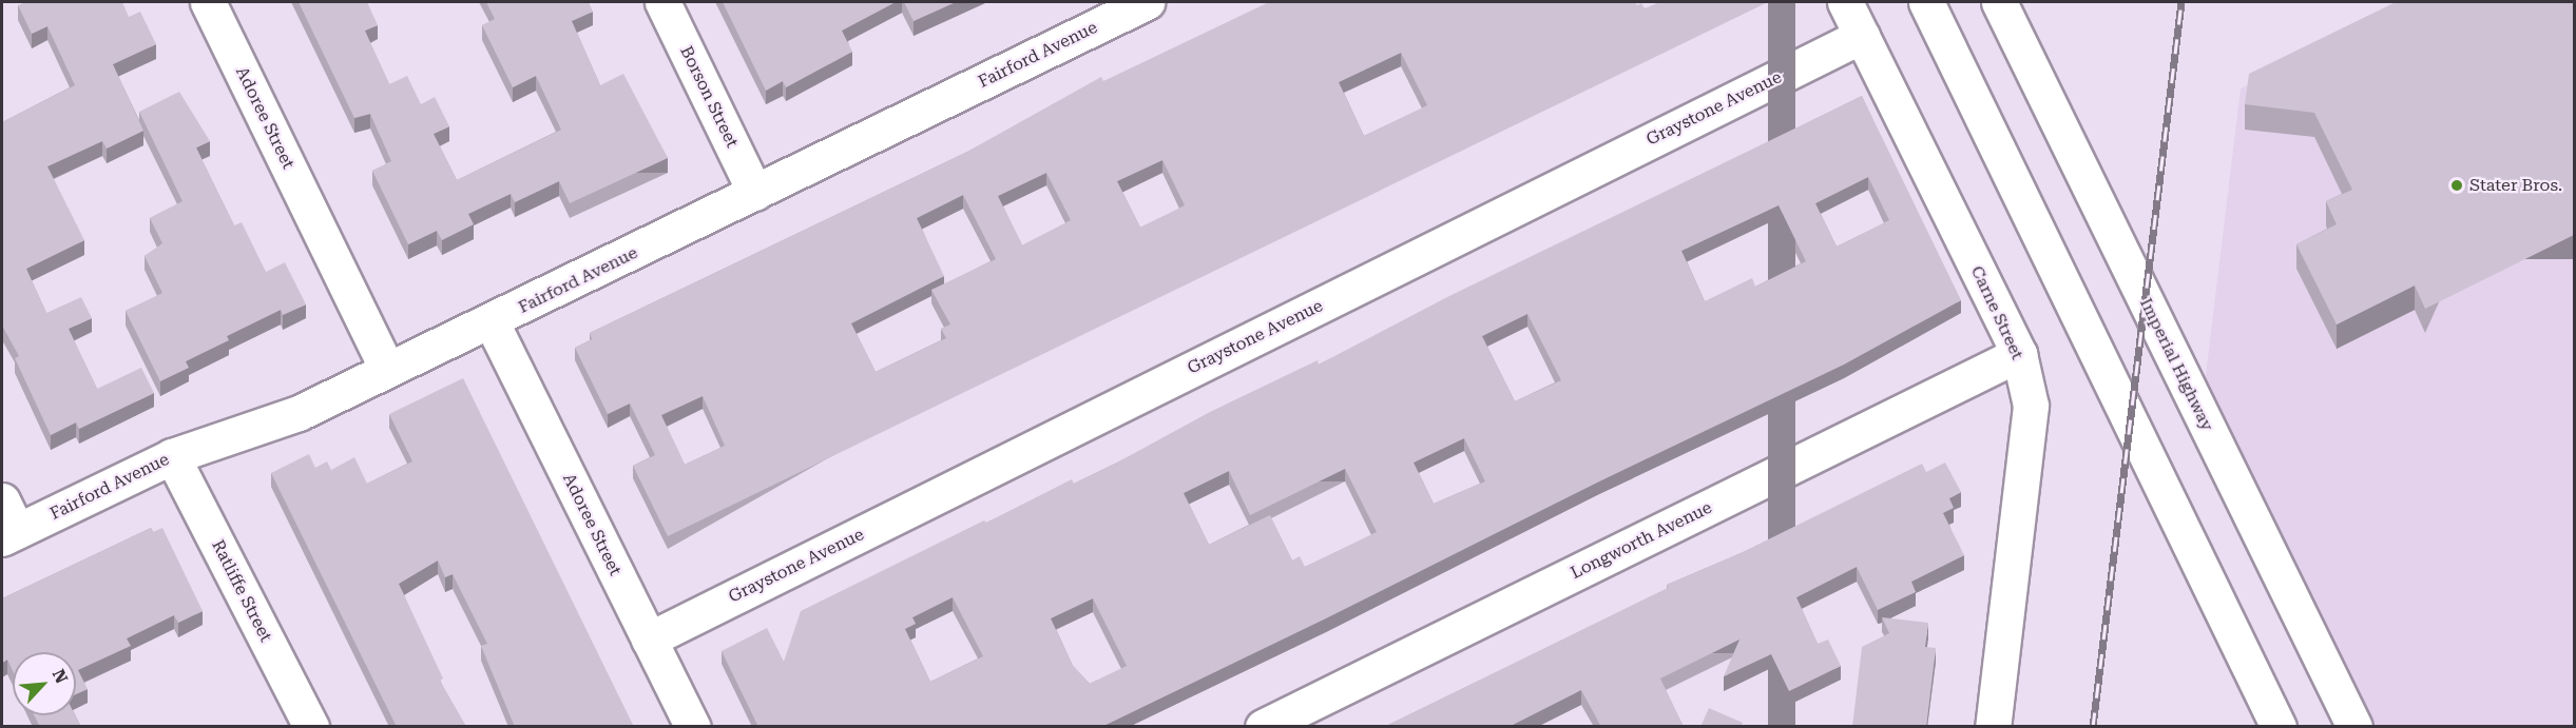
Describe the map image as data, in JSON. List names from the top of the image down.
{
  "streets": {
    "street": [
      "Fairford Avenue",
      "Borson Street",
      "Graystone Avenue",
      "Adoree Street",
      "Carne Street",
      "Imperial Highway",
      "Longworth Avenue",
      "Ratliffe Street"
    ]
  },
  "crossings": [
    ["Fairford Avenue", "Borson Street"],
    ["Fairford Avenue", "Adoree Street"],
    ["Fairford Avenue", "Ratliffe Street"],
    ["Graystone Avenue", "Adoree Street"],
    ["Graystone Avenue", "Carne Street"],
    ["Carne Street", "Longworth Avenue"]
  ],
  "places": ["Stater Bros."],
  "north": "top right"
}
